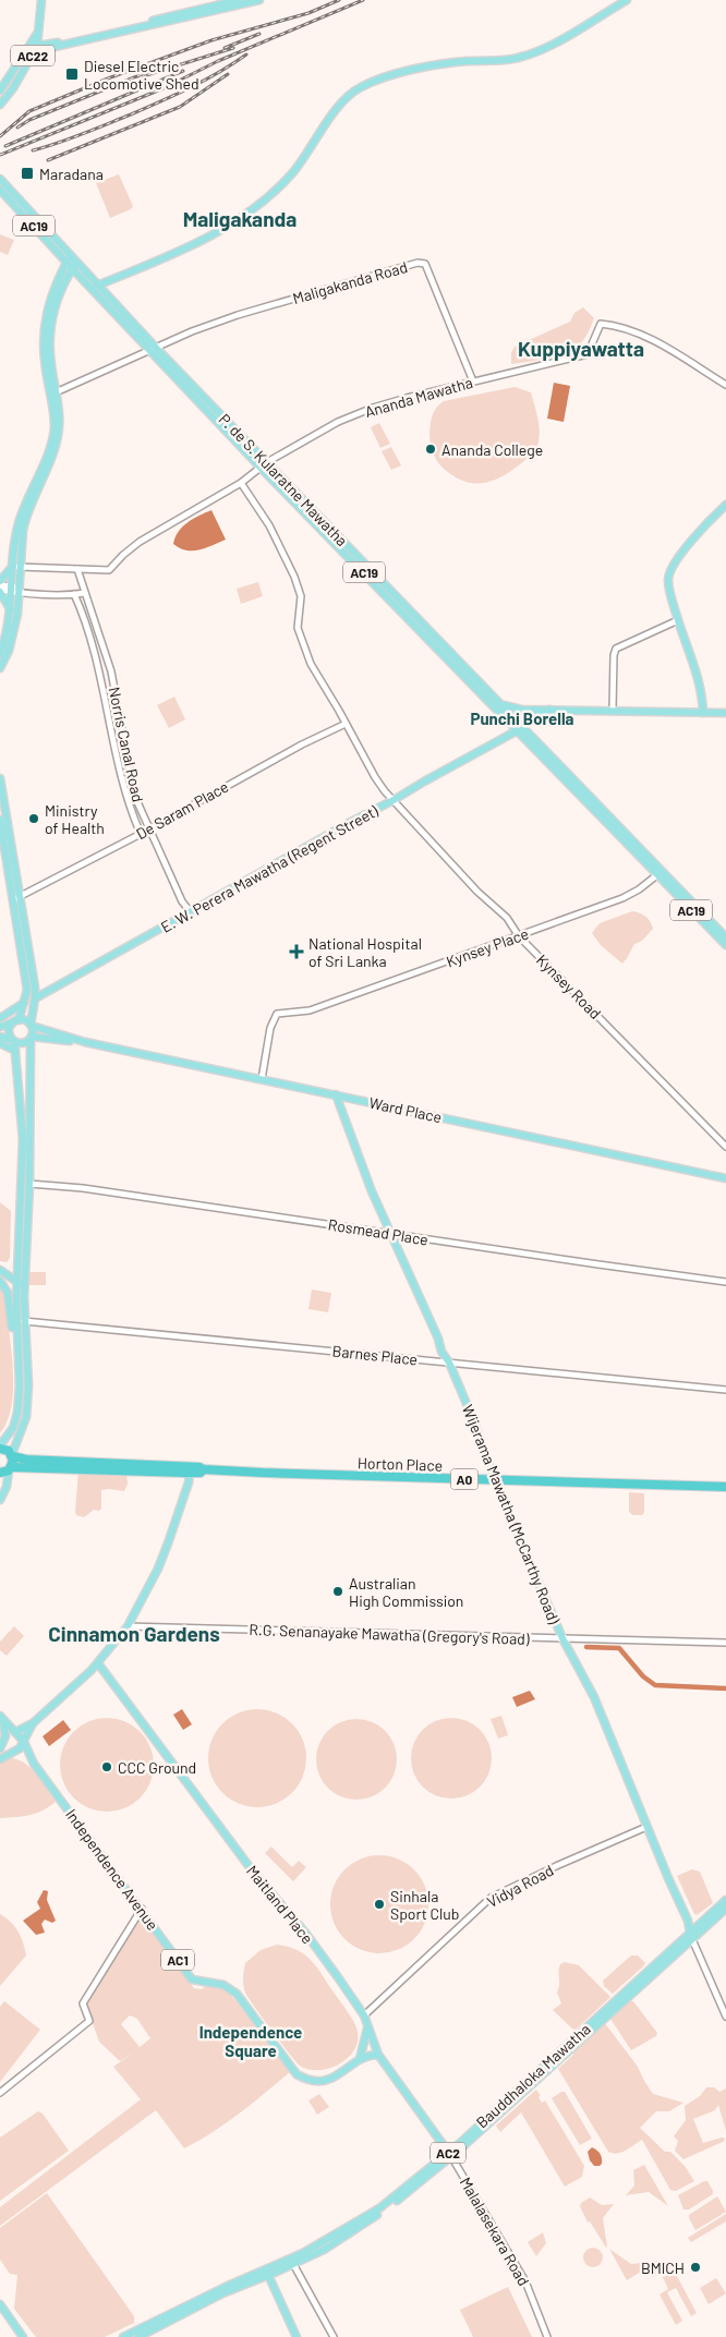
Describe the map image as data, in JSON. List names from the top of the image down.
{
  "streets": {
    "highway": ["Horton Place", "A0"],
    "main road": [
      "AC22",
      "AC19",
      "P. de S. Kularatne Mawatha",
      "E. W. Perera Mawatha (Regent Street)",
      "Ward Place",
      "Wijerama Mawatha (McCarthy Road)",
      "Independence Avenue",
      "Maitland Place",
      "AC1",
      "Bauddhaloka Mawatha",
      "AC2"
    ],
    "street": [
      "Maligakanda Road",
      "Ananda Mawatha",
      "Norris Canal Road",
      "De Saram Place",
      "Kynsey Place",
      "Kynsey Road",
      "Rosmead Place",
      "Barnes Place",
      "R.G. Senanayake Mawatha (Gregory's Road)",
      "Vidya Road",
      "Malalasekara Road"
    ]
  },
  "crossings": [
    ["AC19", "P. de S. Kularatne Mawatha"],
    ["AC19", "Kynsey Place"],
    ["Maligakanda Road", "Ananda Mawatha"],
    ["Maligakanda Road", "P. de S. Kularatne Mawatha"],
    ["Ananda Mawatha", "P. de S. Kularatne Mawatha"],
    ["Ananda Mawatha", "Norris Canal Road"],
    ["Ananda Mawatha", "Kynsey Road"],
    ["P. de S. Kularatne Mawatha", "E. W. Perera Mawatha (Regent Street)"],
    ["P. de S. Kularatne Mawatha", "Kynsey Place"],
    ["Norris Canal Road", "De Saram Place"],
    ["Norris Canal Road", "E. W. Perera Mawatha (Regent Street)"],
    ["De Saram Place", "Kynsey Road"],
    ["E. W. Perera Mawatha (Regent Street)", "Kynsey Road"],
    ["Kynsey Place", "Kynsey Road"],
    ["Kynsey Place", "Ward Place"],
    ["Ward Place", "Wijerama Mawatha (McCarthy Road)"],
    ["Rosmead Place", "Wijerama Mawatha (McCarthy Road)"],
    ["Barnes Place", "Wijerama Mawatha (McCarthy Road)"],
    ["Horton Place", "A0"],
    ["Horton Place", "Wijerama Mawatha (McCarthy Road)"],
    ["Wijerama Mawatha (McCarthy Road)", "R.G. Senanayake Mawatha (Gregory's Road)"],
    ["Wijerama Mawatha (McCarthy Road)", "Vidya Road"],
    ["Wijerama Mawatha (McCarthy Road)", "Bauddhaloka Mawatha"],
    ["Vidya Road", "Maitland Place"],
    ["Maitland Place", "Bauddhaloka Mawatha"],
    ["Maitland Place", "Malalasekara Road"],
    ["Bauddhaloka Mawatha", "Malalasekara Road"]
  ],
  "districts": [
    "Maligakanda",
    "Kuppiyawatta",
    "Punchi Borella",
    "Cinnamon Gardens",
    "Independence Square"
  ],
  "places": {
    "transit": ["Diesel Electric Locomotive Shed", "Maradana"],
    "other": [
      "Ananda College",
      "Ministry of Health",
      "Australian High Commission",
      "CCC Ground",
      "Sinhala Sport Club",
      "BMICH"
    ],
    "health": ["National Hospital of Sri Lanka"]
  }
}
